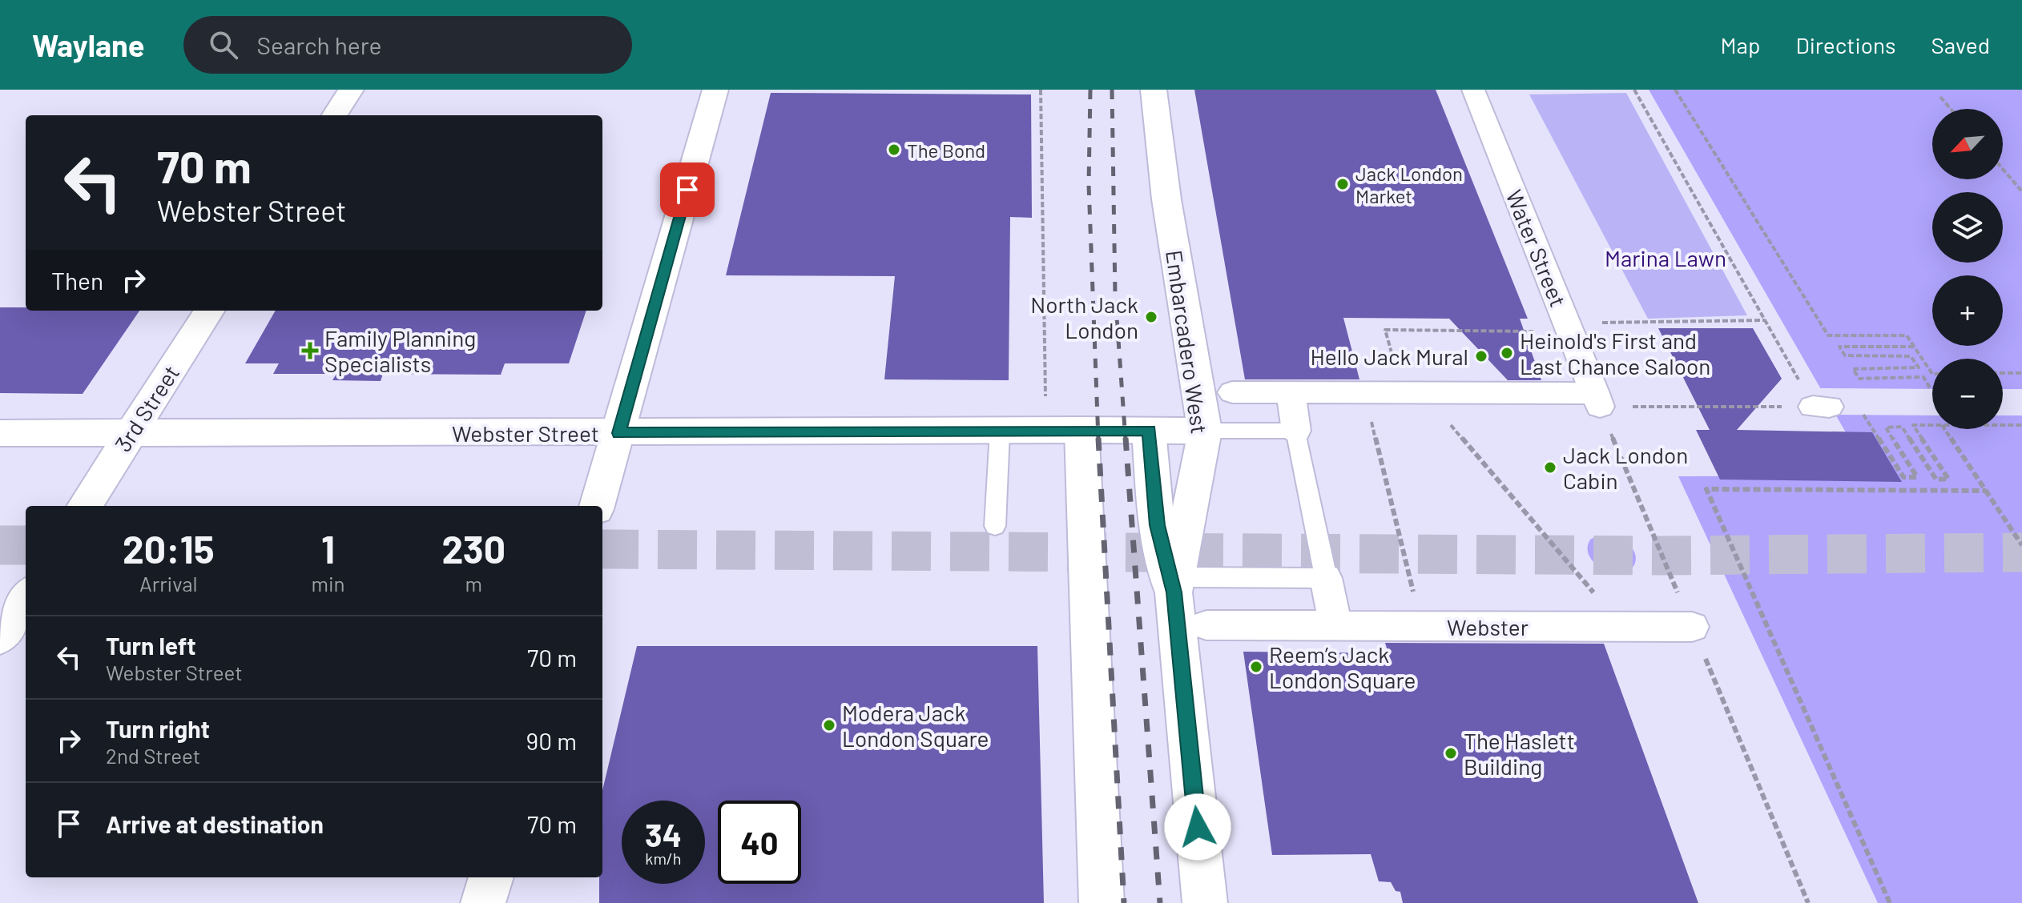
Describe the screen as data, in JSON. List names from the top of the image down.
{
  "streets": {
    "street": [
      "Water Street",
      "Embarcadero West",
      "3rd Street",
      "Webster Street",
      "Webster"
    ]
  },
  "crossings": [
    ["Embarcadero West", "Webster Street"],
    ["3rd Street", "Webster Street"]
  ],
  "parks": ["Marina Lawn"],
  "places": {
    "other": [
      "The Bond",
      "Jack London Market",
      "North Jack London",
      "Heinold's First and Last Chance Saloon",
      "Hello Jack Mural",
      "Jack London Cabin",
      "Reem’s Jack London Square",
      "Modera Jack London Square",
      "The Haslett Building"
    ],
    "health": ["Family Planning Specialists"]
  },
  "north": "bottom left",
  "page": {
    "header": "Waylane",
    "search": "Search here",
    "nav": ["Map", "Directions", "Saved"],
    "map_buttons": ["+", "−"],
    "turn": ["70 m", "Webster Street"],
    "then": "Then",
    "eta": [
      "20:15",
      "Arrival",
      "1",
      "min",
      "230",
      "m"
    ],
    "list": [
      {
        "name": "Turn left",
        "note": "Webster Street",
        "value": "70 m"
      },
      {
        "name": "Turn right",
        "note": "2nd Street",
        "value": "90 m"
      },
      {
        "name": "Arrive at destination",
        "value": "70 m"
      }
    ],
    "speed": "34 km/h",
    "limit": "40"
  }
}
